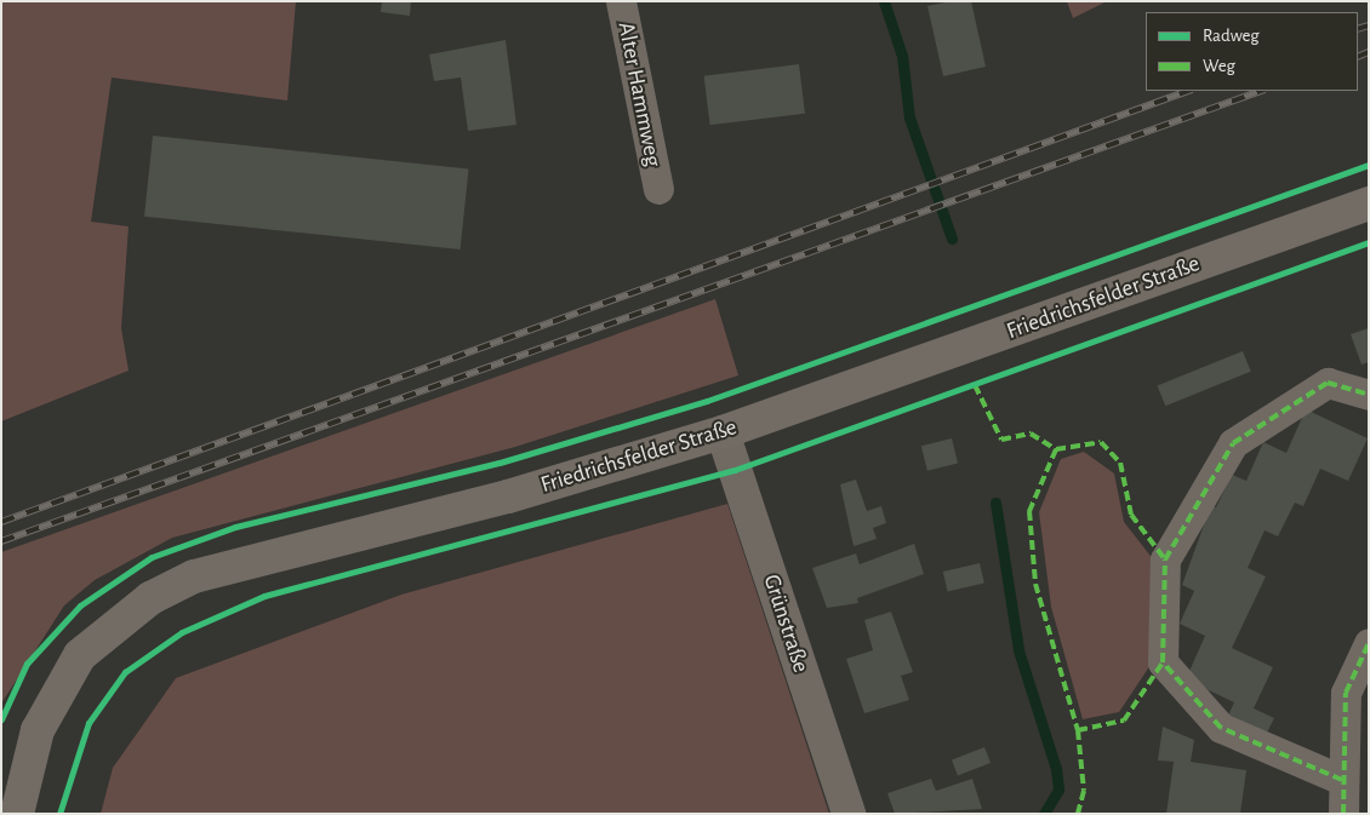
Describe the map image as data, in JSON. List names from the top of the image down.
{
  "streets": {
    "main road": ["Friedrichsfelder Straße"],
    "street": ["Alter Hammweg", "Grünstraße"]
  },
  "crossings": [
    ["Friedrichsfelder Straße", "Grünstraße"]
  ],
  "legend": ["Radweg", "Weg"]
}
